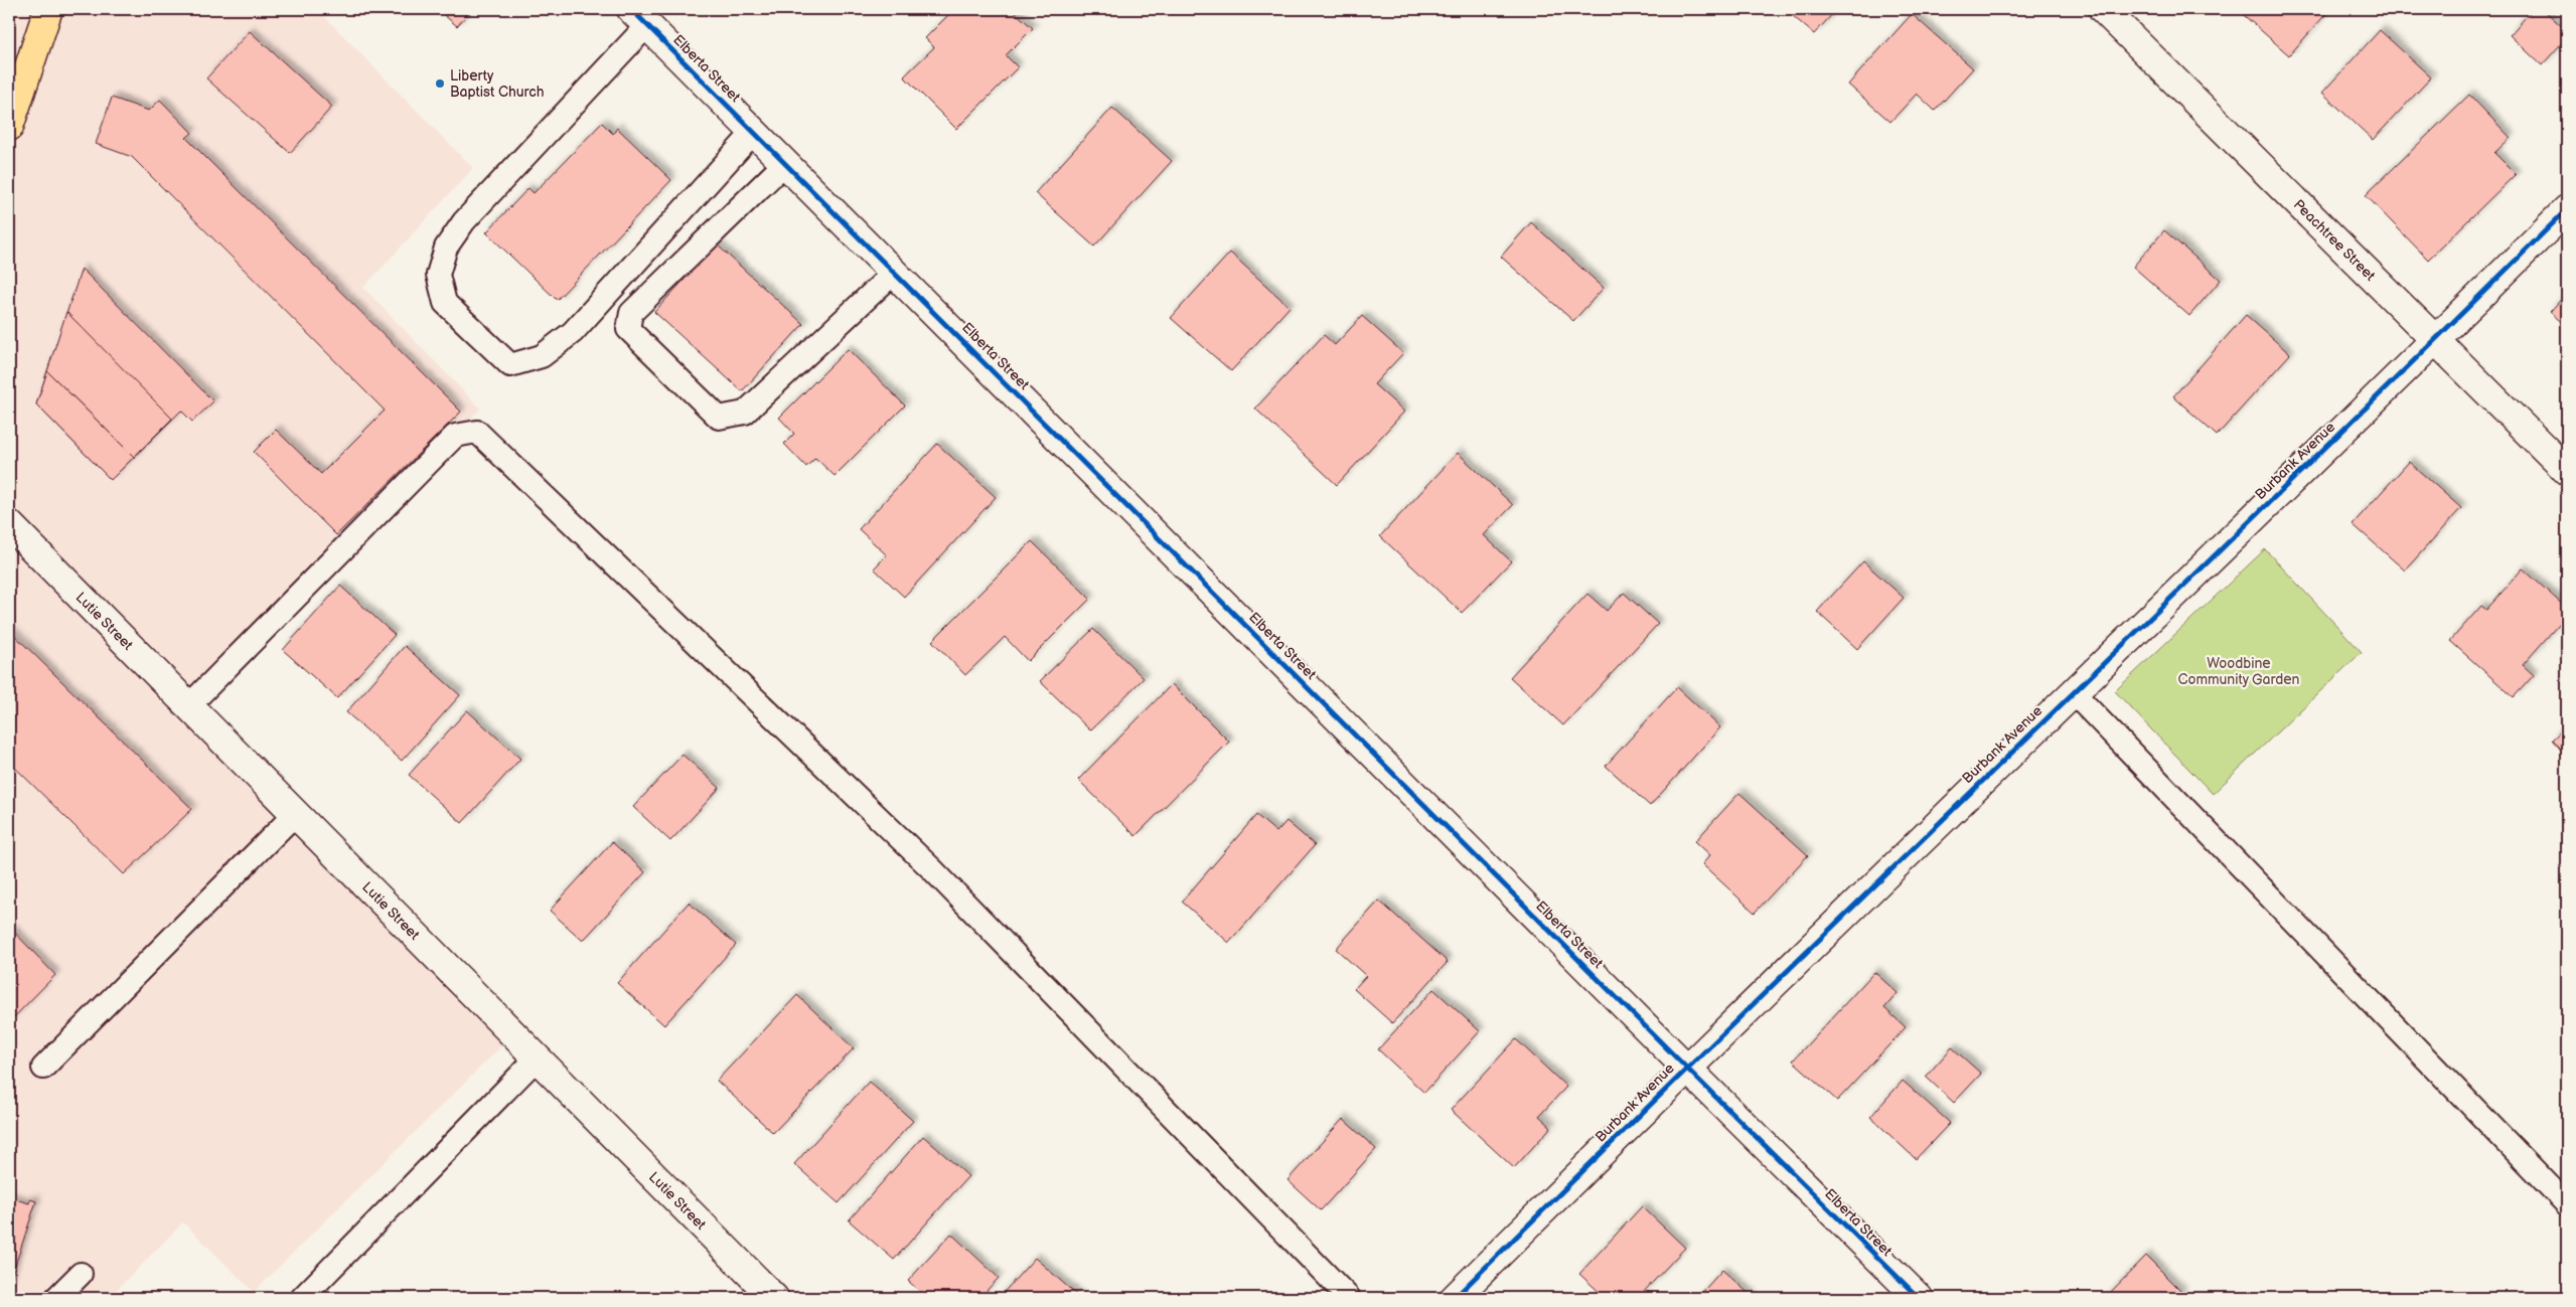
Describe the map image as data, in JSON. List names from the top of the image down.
{
  "streets": {
    "street": [
      "Elberta Street",
      "Peachtree Street",
      "Burbank Avenue",
      "Lutie Street"
    ]
  },
  "crossings": [
    ["Elberta Street", "Burbank Avenue"],
    ["Peachtree Street", "Burbank Avenue"]
  ],
  "parks": ["Woodbine Community Garden"],
  "places": ["Liberty Baptist Church"]
}
